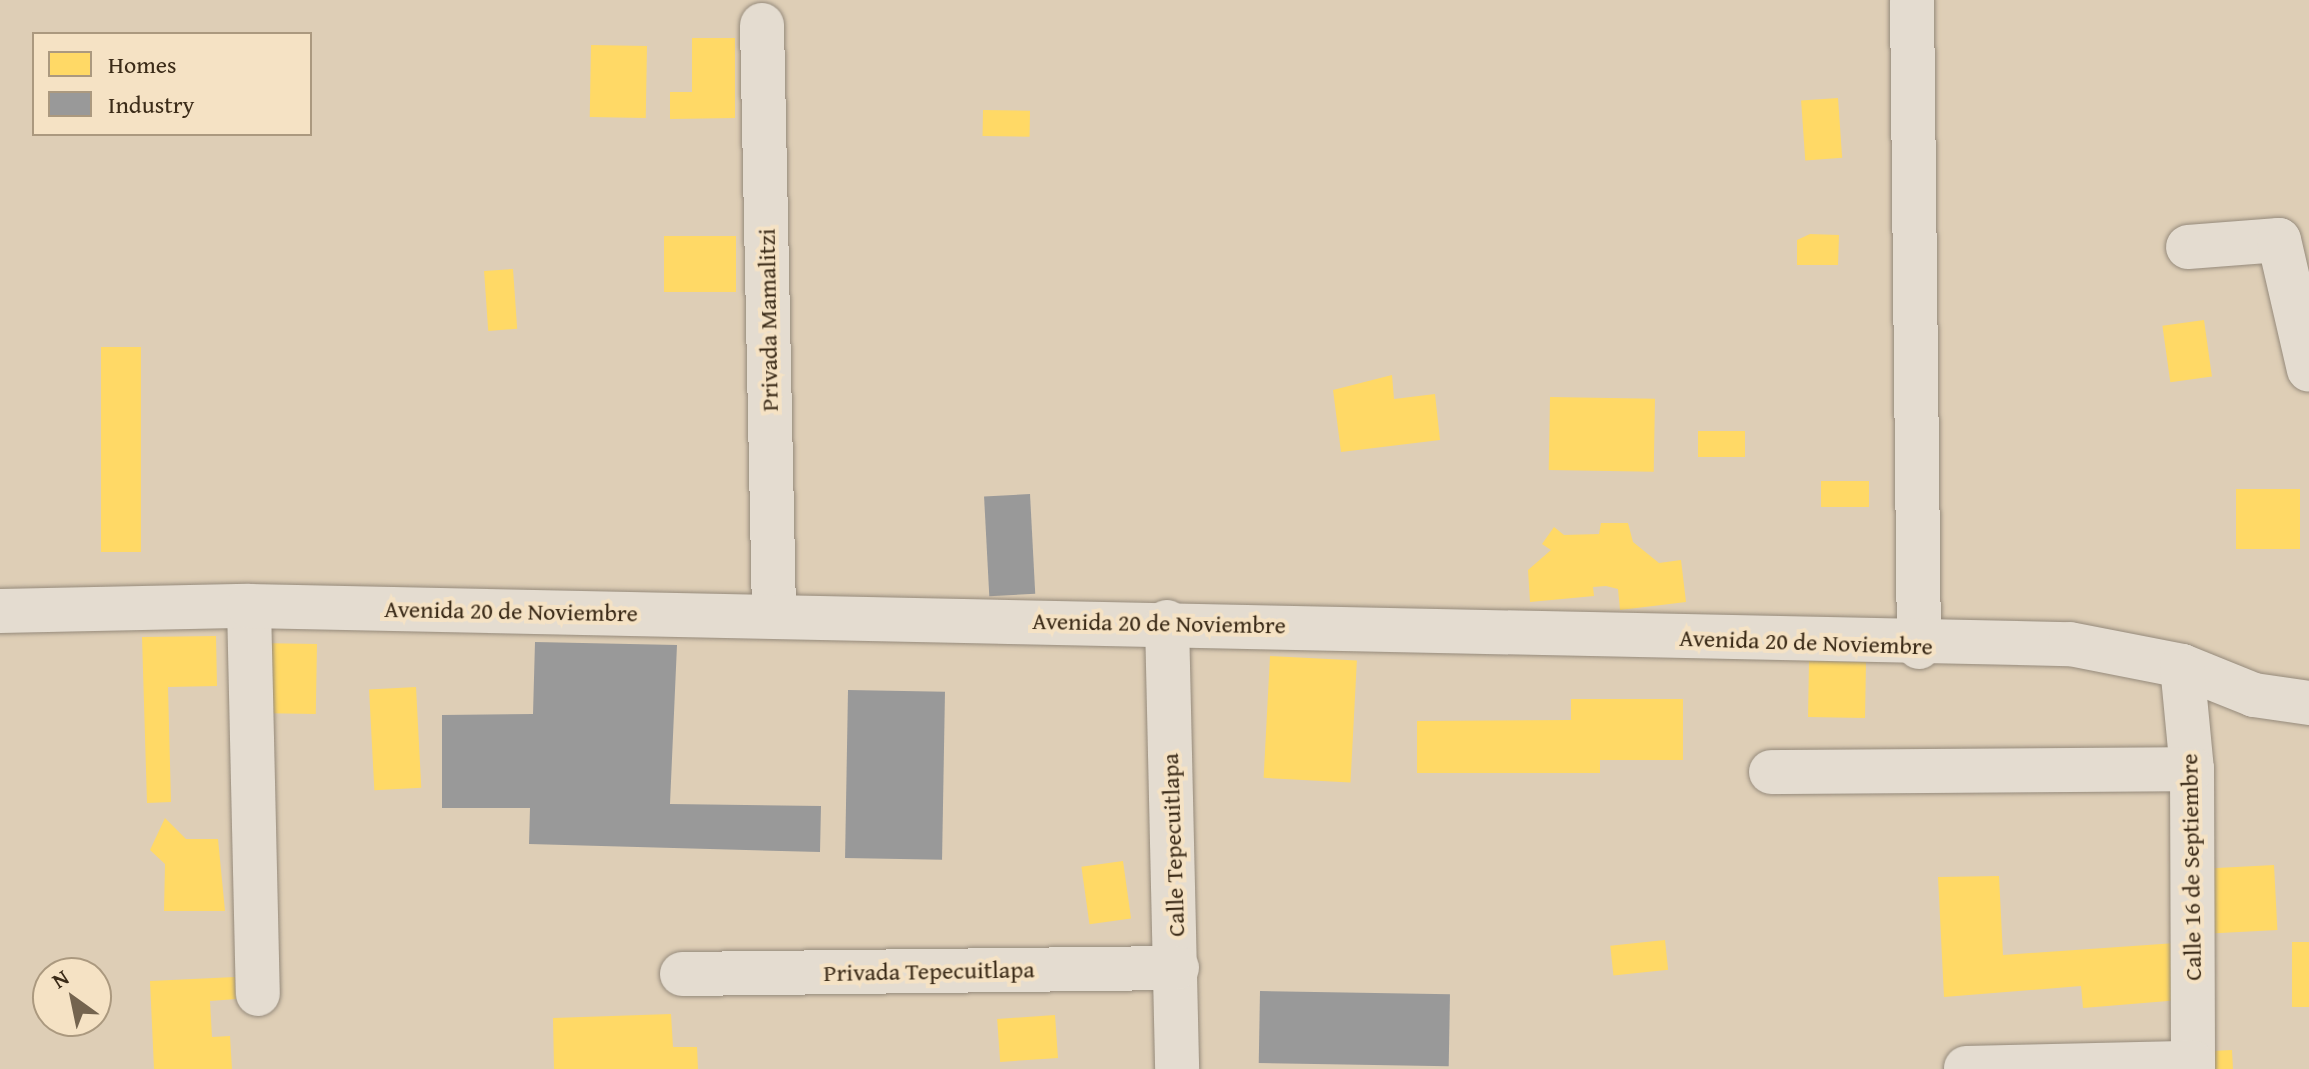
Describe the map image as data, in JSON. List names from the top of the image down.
{
  "streets": {
    "street": [
      "Privada Mamalitzi",
      "Avenida 20 de Noviembre",
      "Calle Tepecuitlapa",
      "Calle 16 de Septiembre",
      "Privada Tepecuitlapa"
    ]
  },
  "crossings": [
    ["Privada Mamalitzi", "Avenida 20 de Noviembre"],
    ["Avenida 20 de Noviembre", "Calle Tepecuitlapa"],
    ["Avenida 20 de Noviembre", "Calle 16 de Septiembre"],
    ["Calle Tepecuitlapa", "Privada Tepecuitlapa"]
  ],
  "legend": ["Homes", "Industry"],
  "north": "top left"
}
